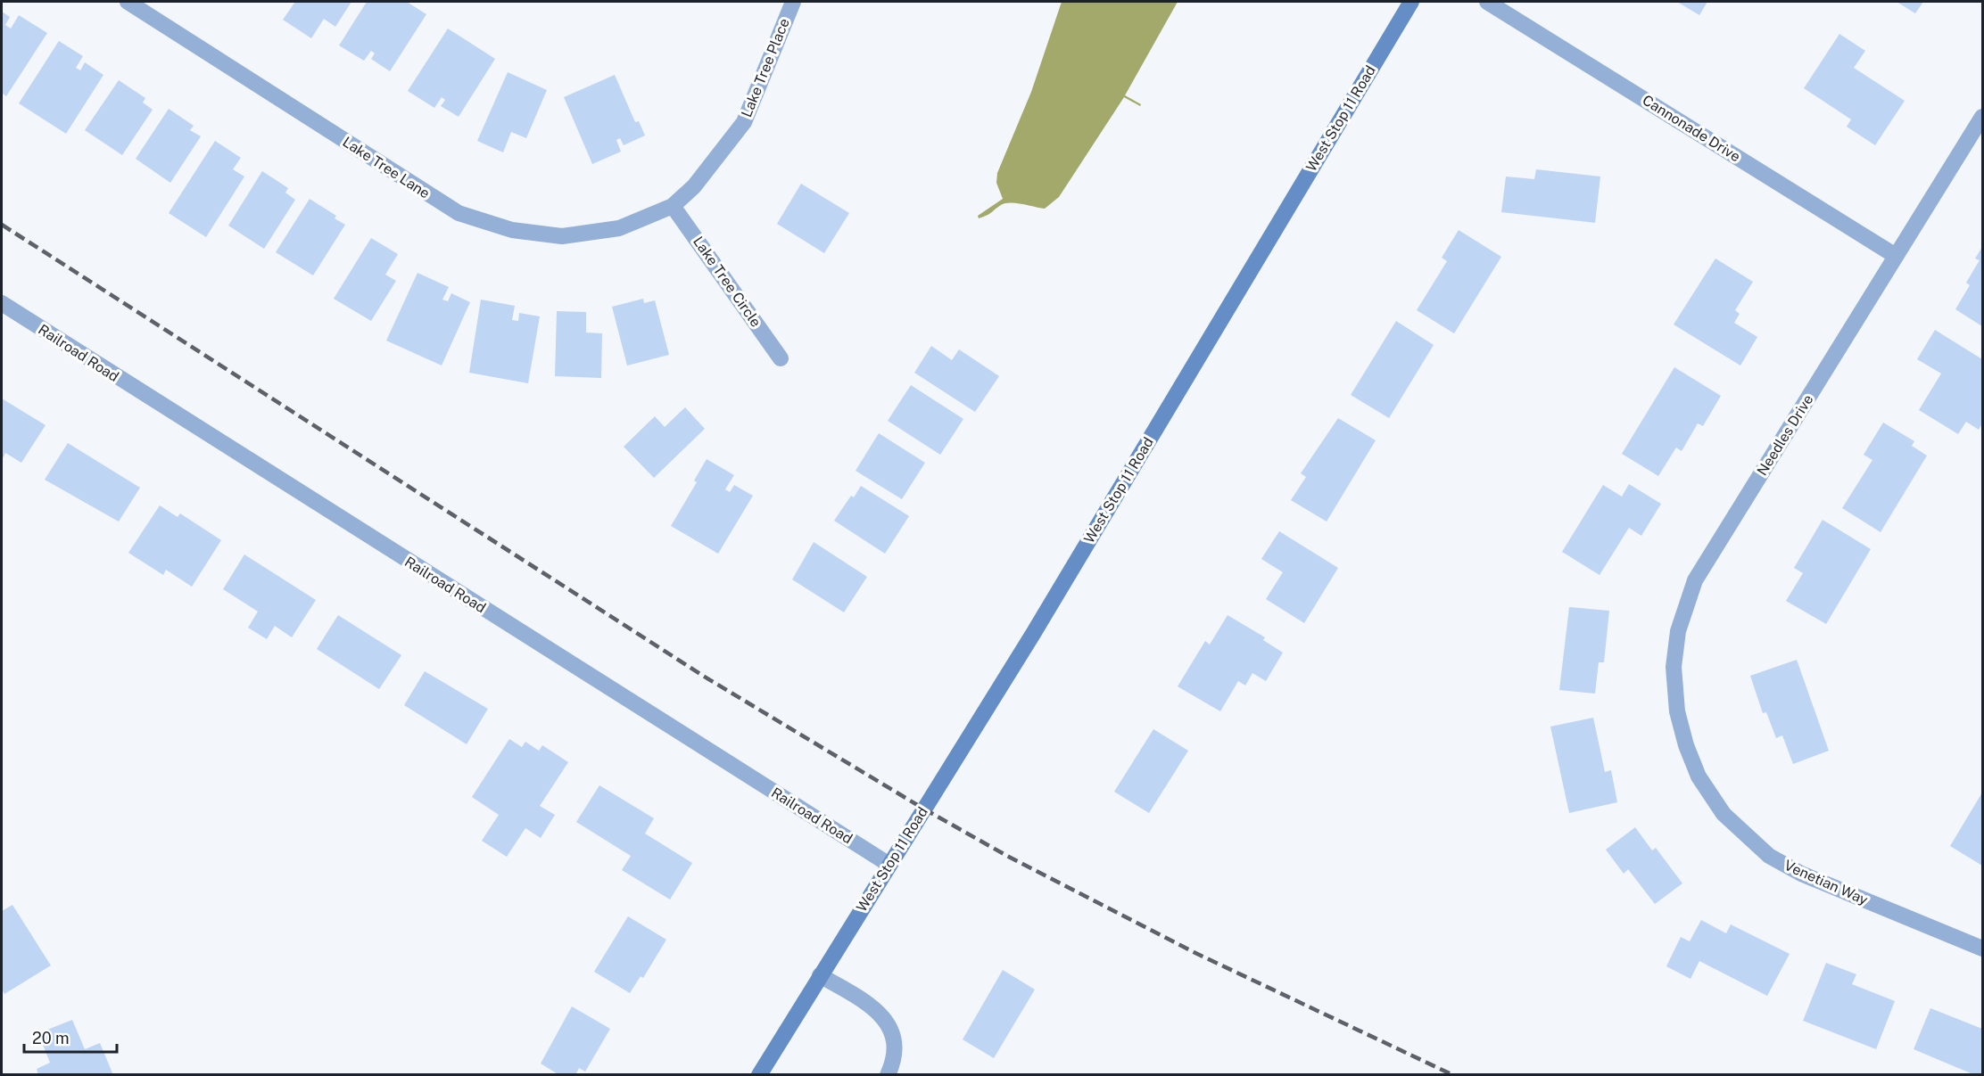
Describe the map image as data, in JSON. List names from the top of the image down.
{
  "streets": {
    "main road": ["West Stop 11 Road"],
    "street": [
      "Lake Tree Place",
      "Cannonade Drive",
      "Lake Tree Lane",
      "Lake Tree Circle",
      "Railroad Road",
      "Needles Drive",
      "Venetian Way"
    ]
  },
  "crossings": [
    ["Lake Tree Place", "Lake Tree Lane"],
    ["Lake Tree Place", "Lake Tree Circle"],
    ["West Stop 11 Road", "Railroad Road"],
    ["Cannonade Drive", "Needles Drive"],
    ["Lake Tree Lane", "Lake Tree Circle"],
    ["Needles Drive", "Venetian Way"]
  ],
  "scale_bar": "20 m"
}
